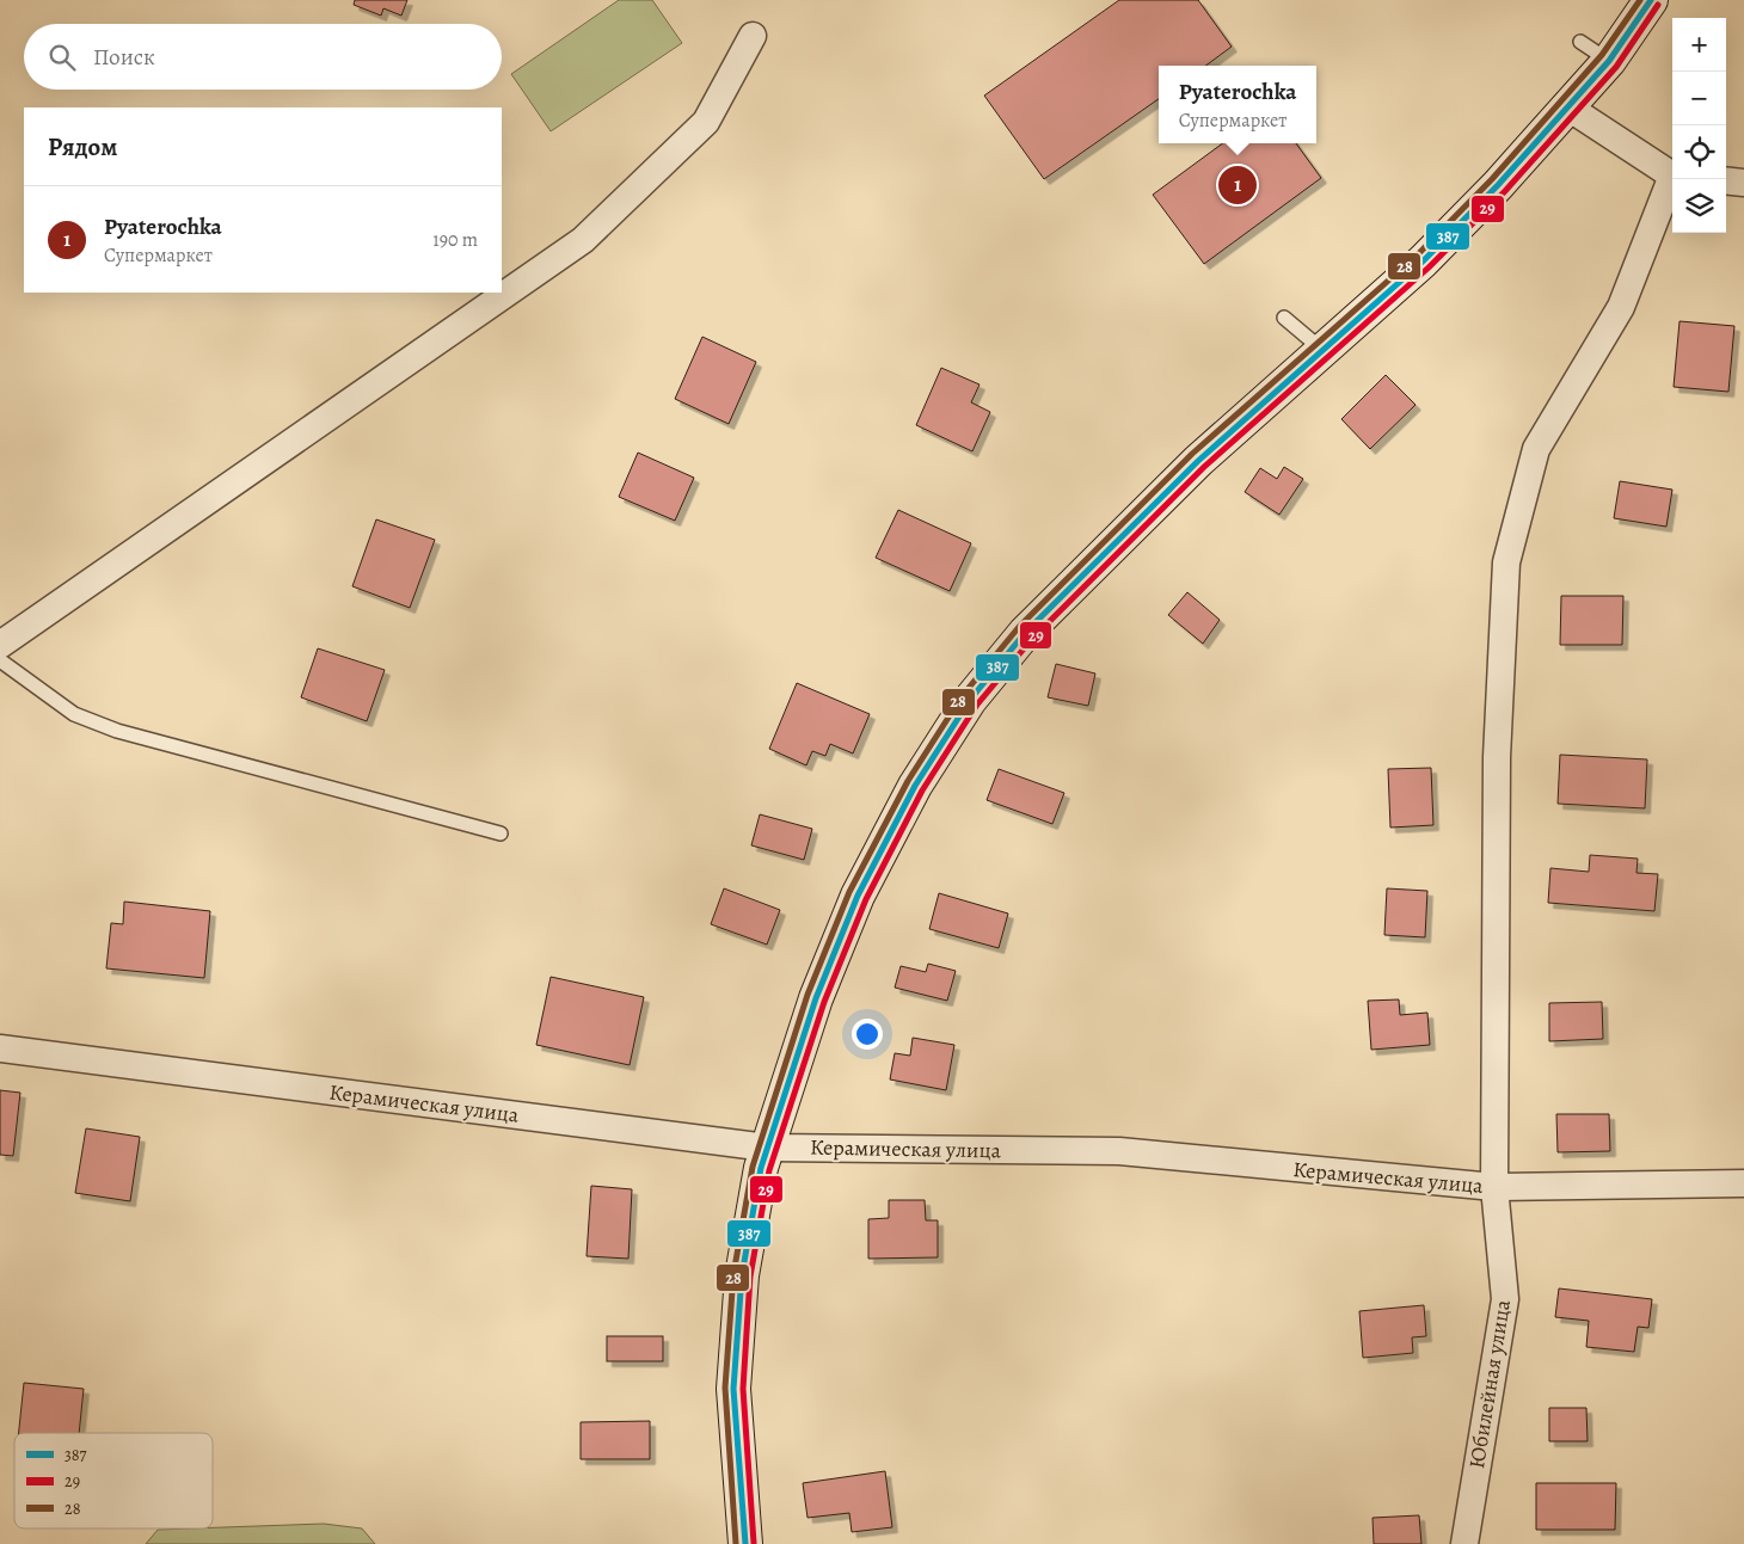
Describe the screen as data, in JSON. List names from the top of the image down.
{
  "streets": {
    "street": ["Керамическая улица", "Юбилейная улица"]
  },
  "crossings": [
    ["Керамическая улица", "Юбилейная улица"]
  ],
  "lines": ["transit line 387", "transit line 28", "transit line 29"],
  "legend": ["387", "29", "28"],
  "page": {
    "map_buttons": ["+", "−"],
    "search": "Поиск",
    "popup": ["Pyaterochka", "Супермаркет"],
    "heading": "Рядом",
    "pins": "1",
    "list": [
      {
        "mark": "1",
        "name": "Pyaterochka",
        "note": "Супермаркет",
        "value": "190 m"
      }
    ]
  }
}
